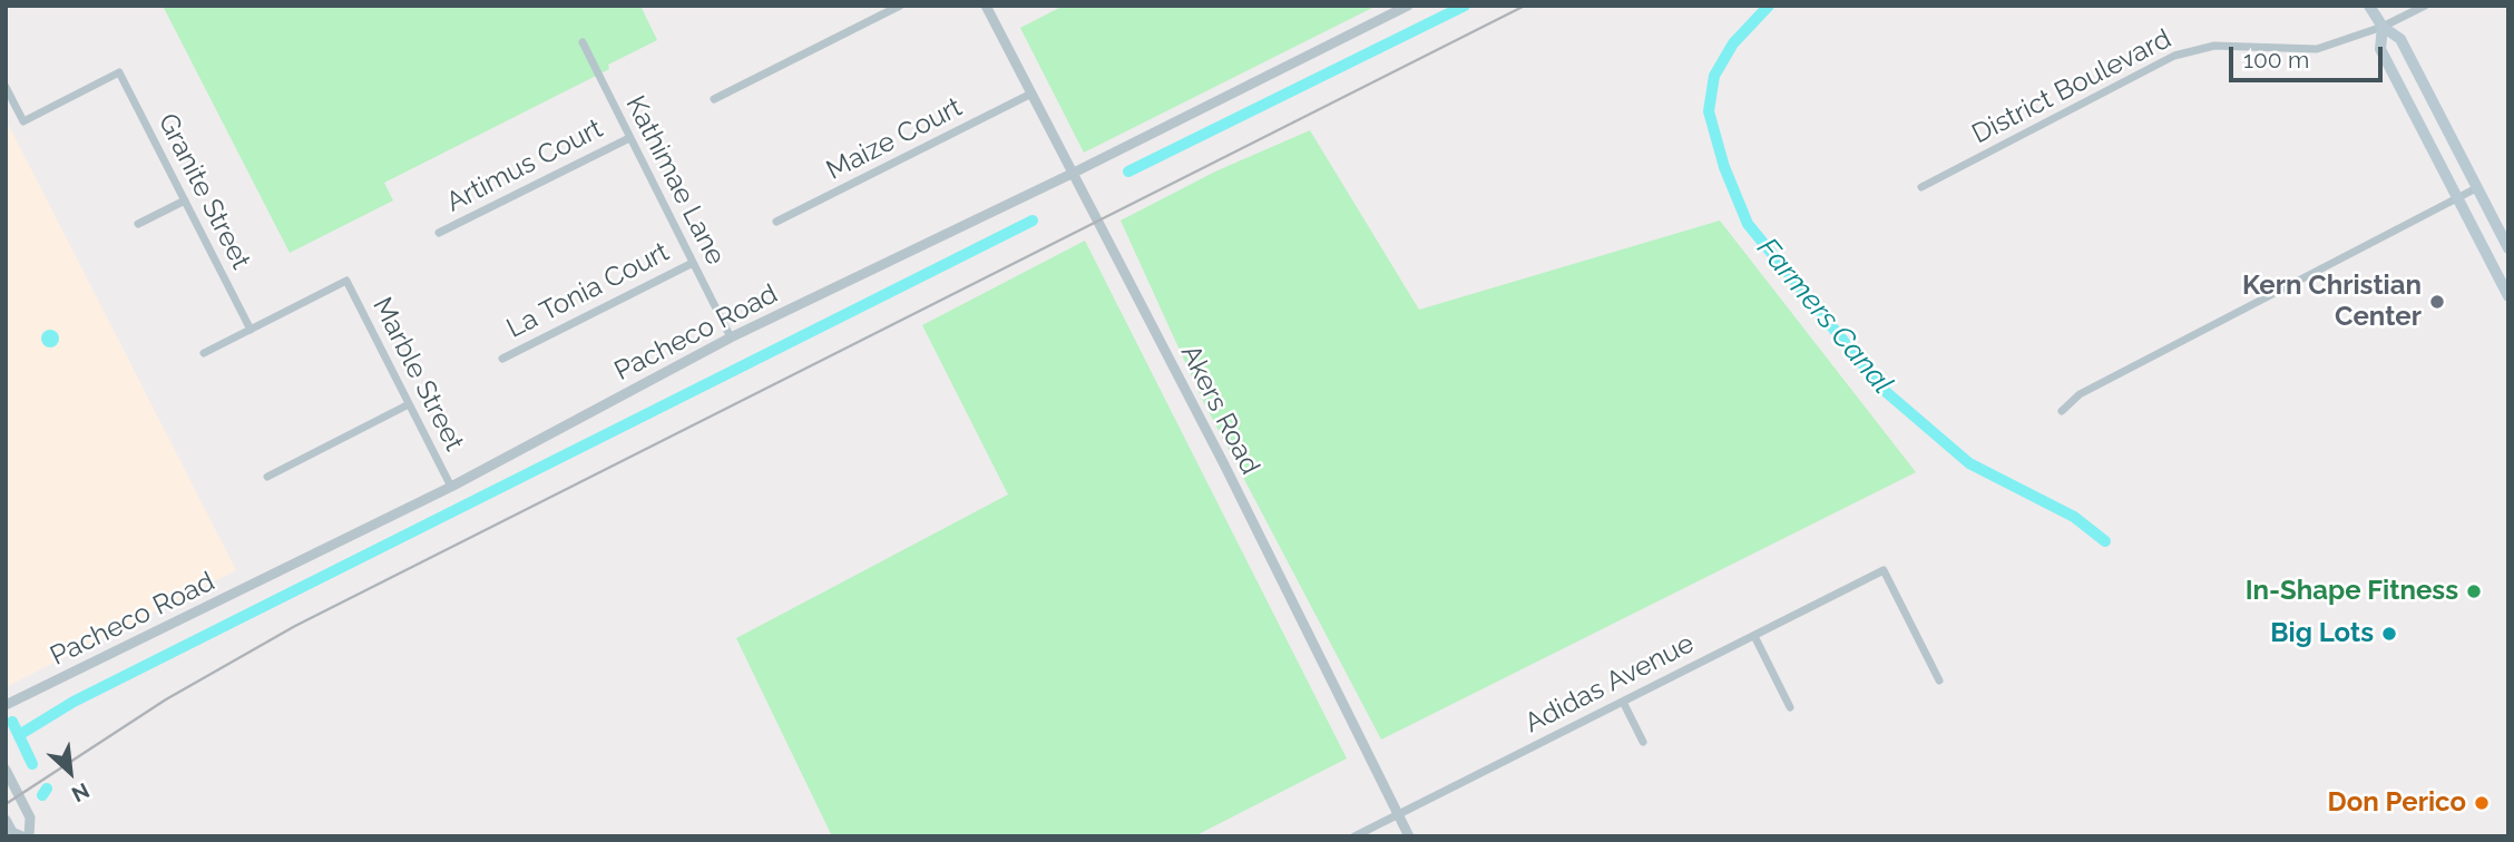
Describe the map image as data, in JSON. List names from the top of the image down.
{
  "streets": {
    "street": [
      "District Boulevard",
      "Maize Court",
      "Artimus Court",
      "Kathimae Lane",
      "Granite Street",
      "La Tonia Court",
      "Pacheco Road",
      "Marble Street",
      "Akers Road",
      "Adidas Avenue"
    ]
  },
  "crossings": [
    ["Maize Court", "Akers Road"],
    ["Artimus Court", "Kathimae Lane"],
    ["Kathimae Lane", "La Tonia Court"],
    ["Kathimae Lane", "Pacheco Road"],
    ["Granite Street", "Marble Street"],
    ["Pacheco Road", "Marble Street"],
    ["Pacheco Road", "Akers Road"],
    ["Akers Road", "Adidas Avenue"]
  ],
  "water": ["Farmers Canal"],
  "places": [
    "Kern Christian Center",
    "In-Shape Fitness",
    "Big Lots",
    "Don Perico"
  ],
  "scale_bar": "100 m",
  "north": "bottom right"
}
